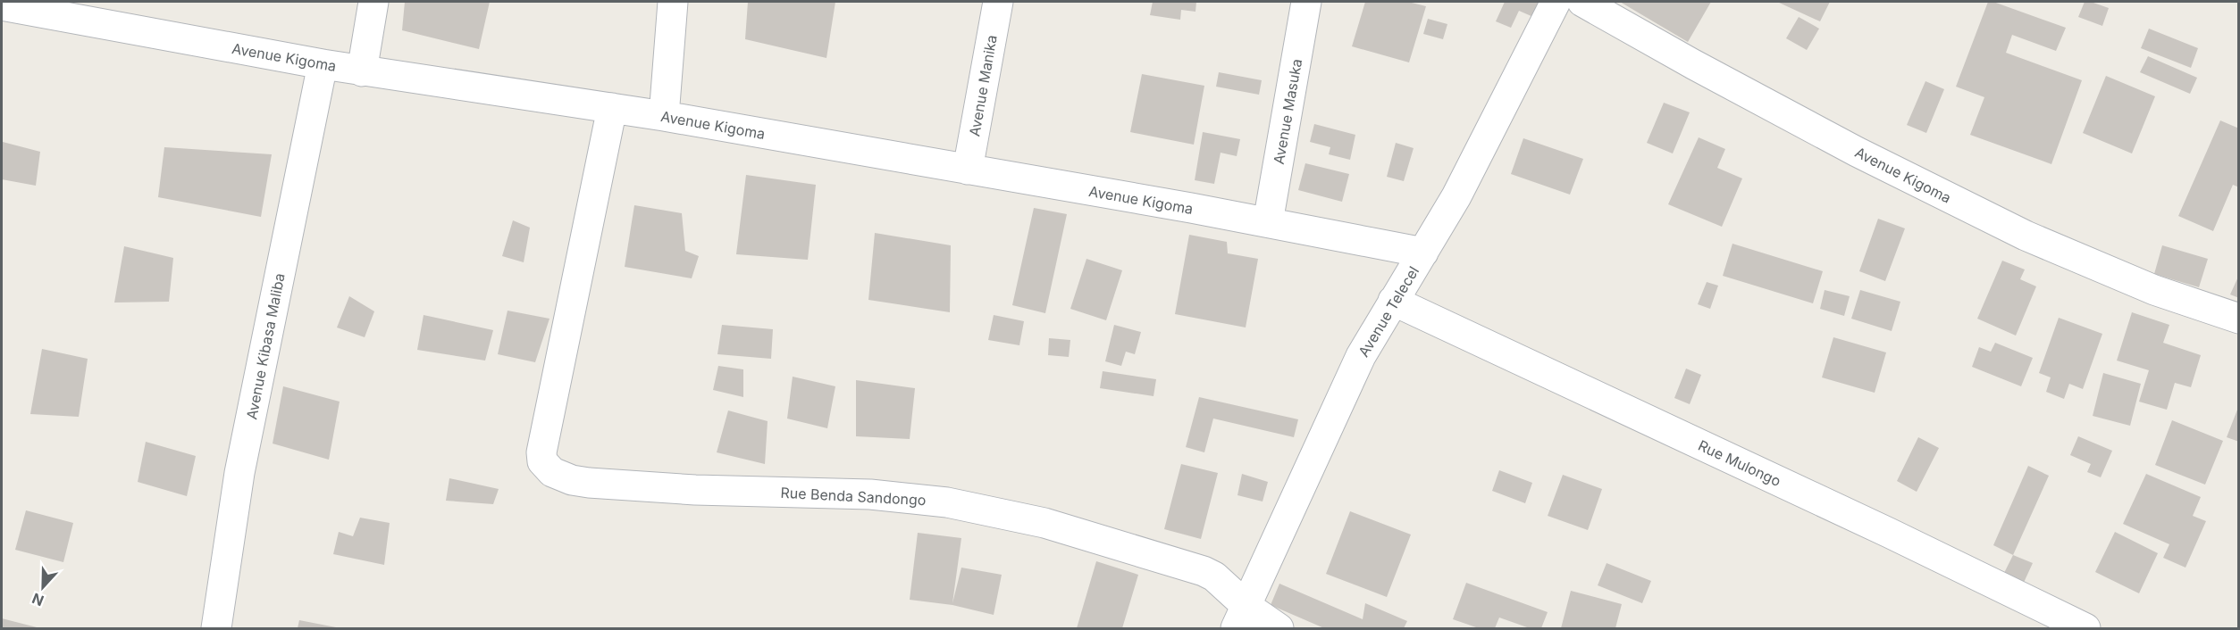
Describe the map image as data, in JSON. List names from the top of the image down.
{
  "streets": {
    "street": [
      "Avenue Kigoma",
      "Avenue Manika",
      "Avenue Masuka",
      "Avenue Telecel",
      "Avenue Kibasa Maliba",
      "Rue Mulongo",
      "Rue Benda Sandongo"
    ]
  },
  "crossings": [
    ["Avenue Kigoma", "Avenue Manika"],
    ["Avenue Kigoma", "Avenue Masuka"],
    ["Avenue Kigoma", "Avenue Telecel"],
    ["Avenue Kigoma", "Avenue Kibasa Maliba"],
    ["Avenue Kigoma", "Rue Benda Sandongo"],
    ["Avenue Telecel", "Rue Mulongo"],
    ["Avenue Telecel", "Rue Benda Sandongo"]
  ],
  "north": "bottom"
}
